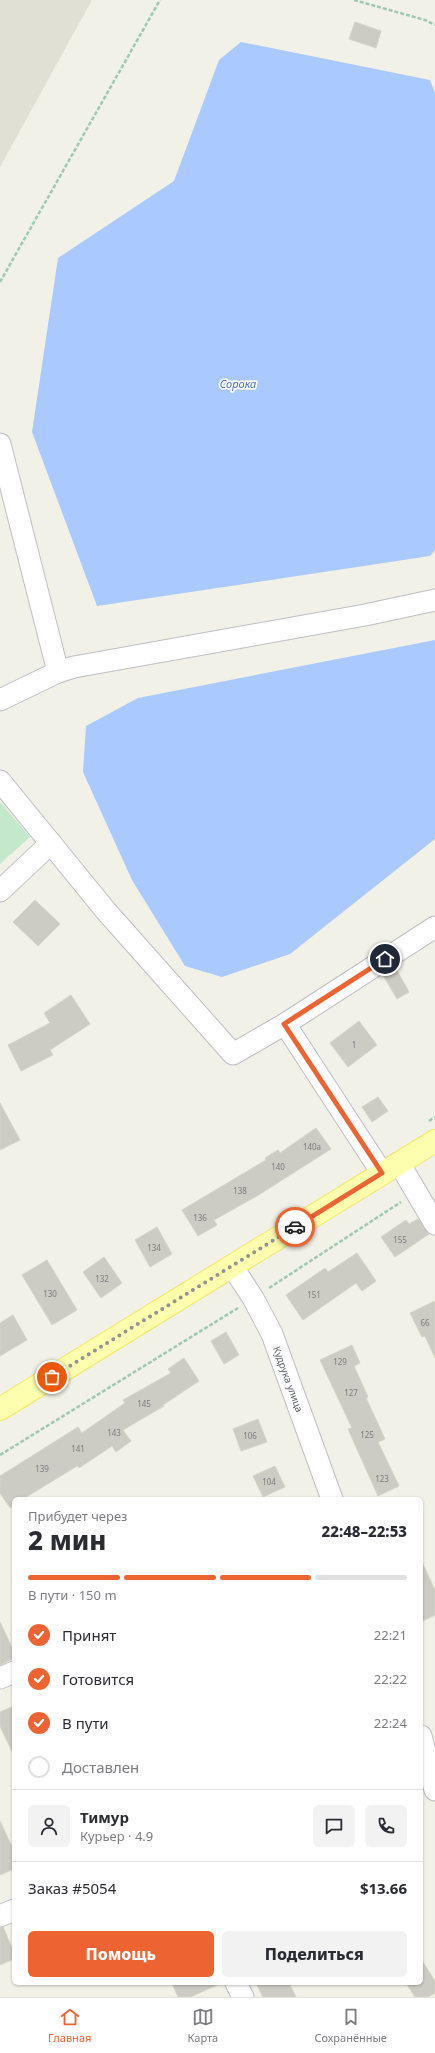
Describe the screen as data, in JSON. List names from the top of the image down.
{
  "streets": {
    "street": ["Кудрука улица"]
  },
  "water": ["Сорока"],
  "house_numbers": [
    "1",
    "140a",
    "140",
    "138",
    "136",
    "155",
    "134",
    "132",
    "130",
    "151",
    "66",
    "129",
    "127",
    "145",
    "143",
    "125",
    "106",
    "141",
    "139",
    "123",
    "104"
  ],
  "page": {
    "heading": ["2 мин", "Прибудет через", "22:48–22:53"],
    "panel": [
      "Тимур",
      "Курьер · 4.9",
      "Заказ #5054",
      "$13.66"
    ],
    "bar": "В пути · 150 m",
    "list": [
      ["Принят", "22:21"],
      ["Готовится", "22:22"],
      ["В пути", "22:24"],
      "Доставлен"
    ],
    "buttons": ["Помощь", "Поделиться"],
    "tabs": ["Главная", "Карта", "Сохранённые"]
  }
}
